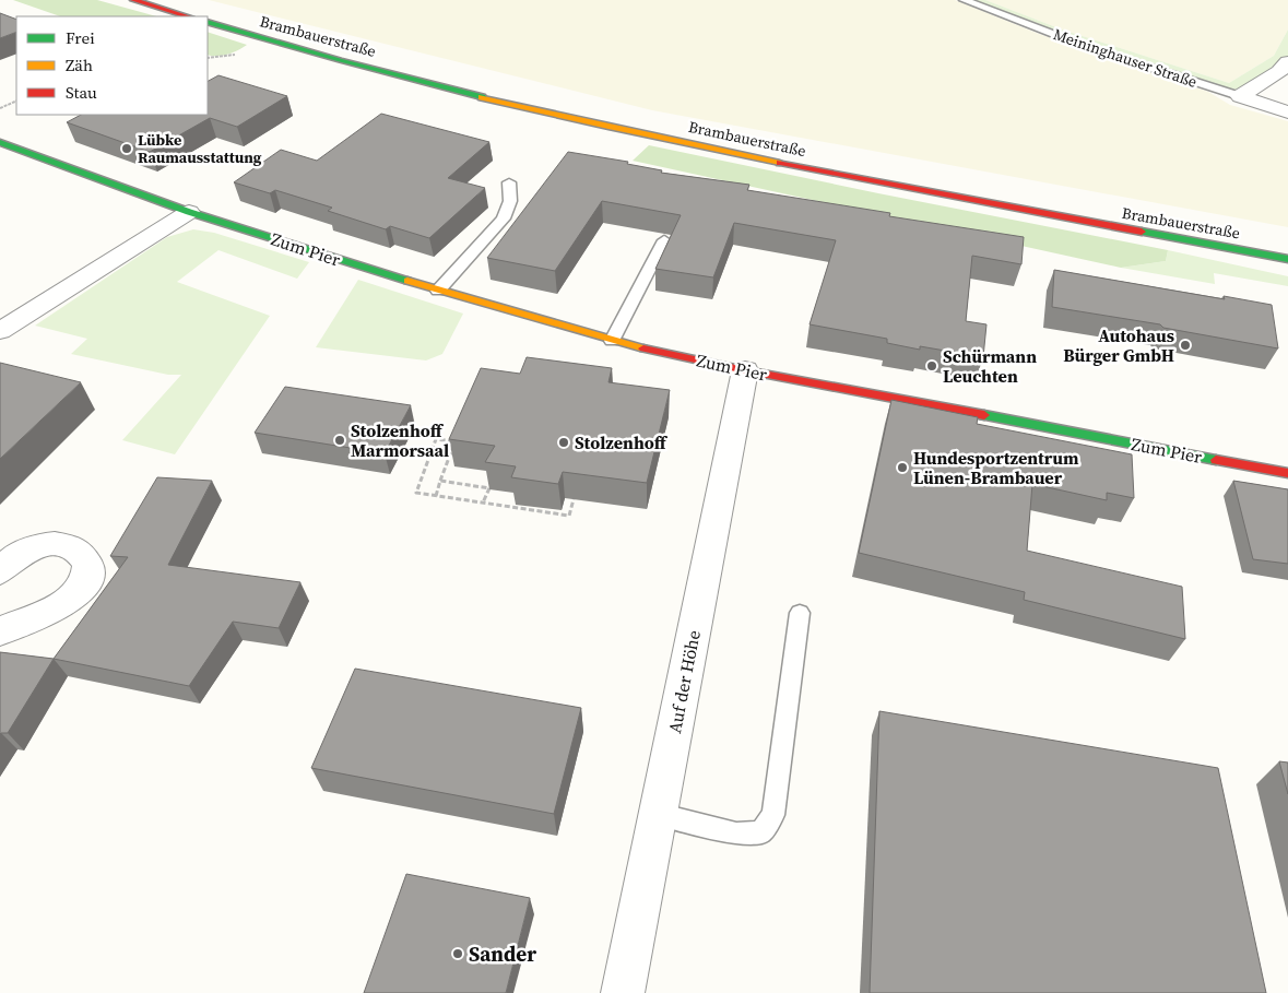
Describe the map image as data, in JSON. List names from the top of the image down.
{
  "streets": {
    "main road": ["Brambauerstraße", "Zum Pier"],
    "street": ["Meininghauser Straße", "Auf der Höhe"]
  },
  "crossings": [
    ["Zum Pier", "Auf der Höhe"]
  ],
  "places": [
    "Lübke Raumausstattung",
    "Autohaus Bürger GmbH",
    "Schürmann Leuchten",
    "Stolzenhoff Marmorsaal",
    "Stolzenhoff",
    "Hundesportzentrum Lünen-Brambauer",
    "Sander"
  ],
  "legend": ["Frei", "Zäh", "Stau"]
}
